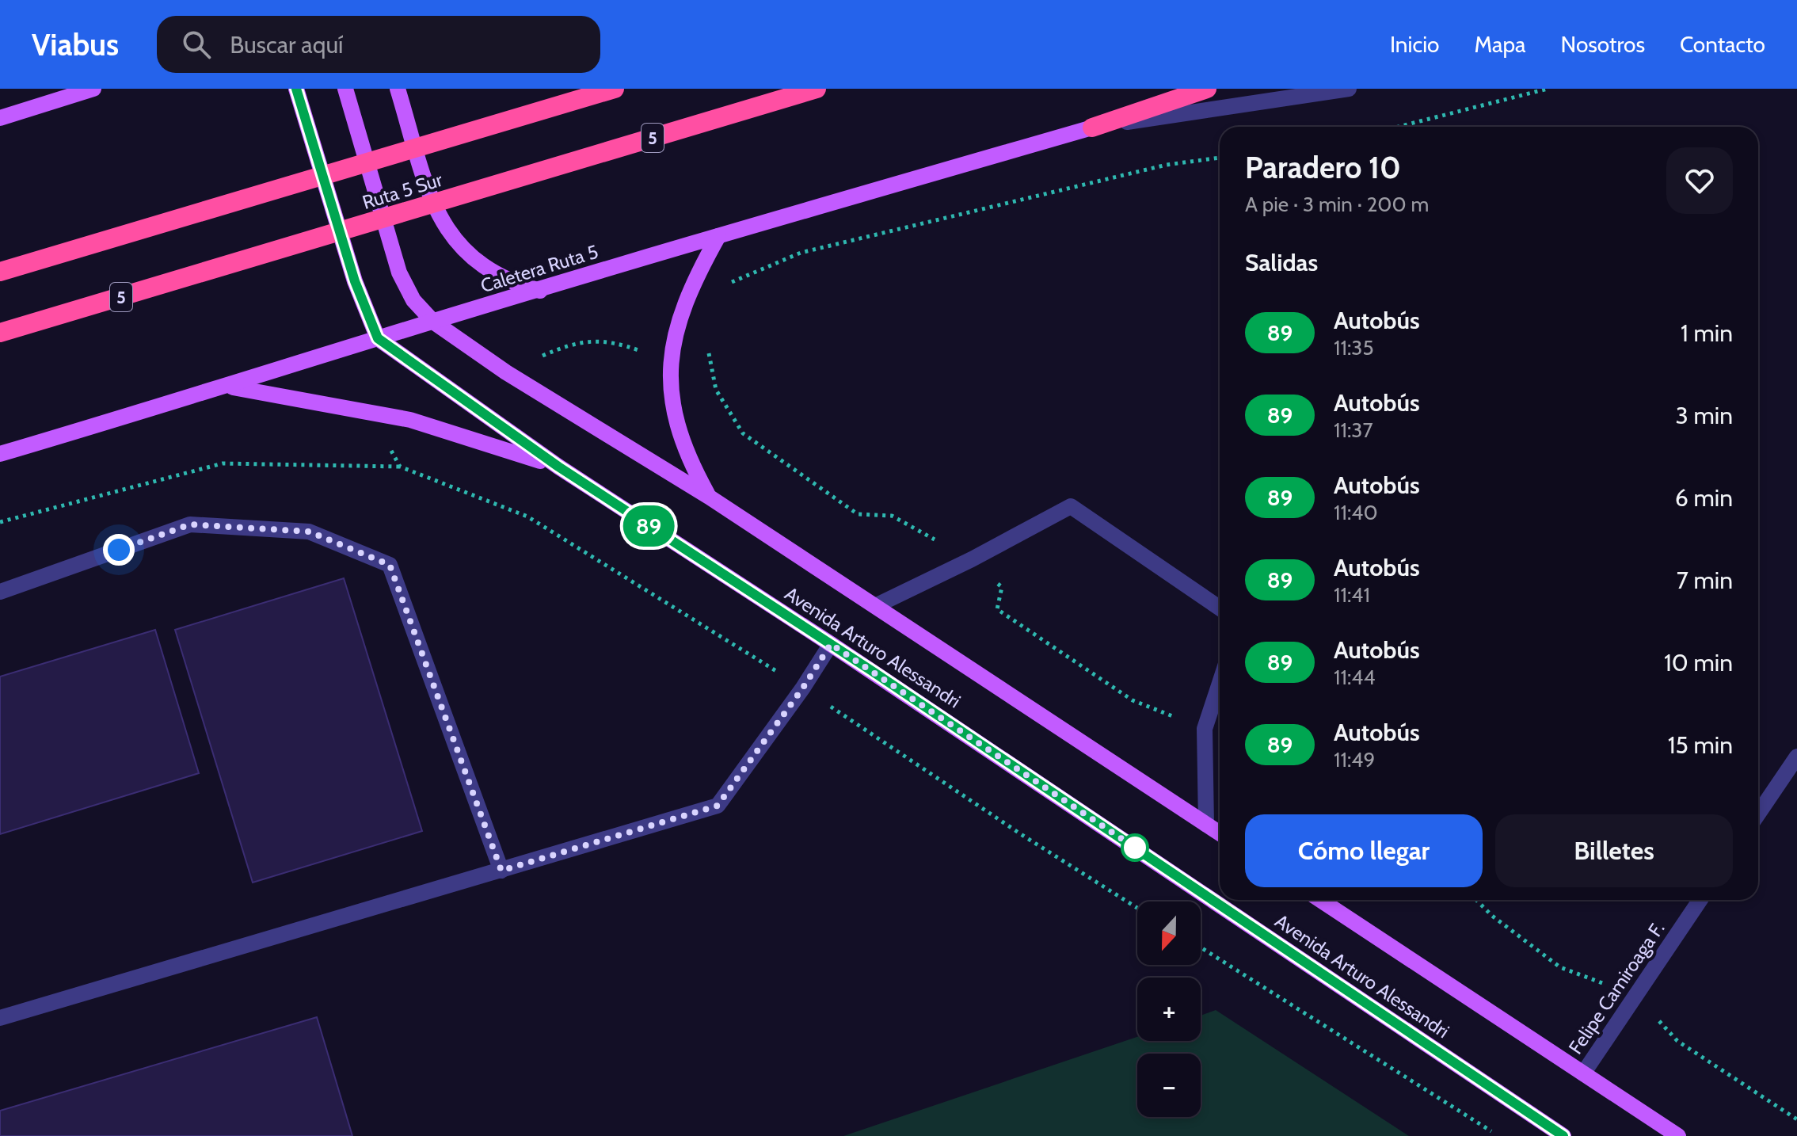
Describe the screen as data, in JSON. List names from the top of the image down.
{
  "streets": {
    "highway": ["5", "Ruta 5 Sur"],
    "main road": ["Caletera Ruta 5", "Avenida Arturo Alessandri"],
    "street": ["Felipe Camiroaga F."]
  },
  "crossings": [
    ["Caletera Ruta 5", "Avenida Arturo Alessandri"],
    ["Avenida Arturo Alessandri", "Felipe Camiroaga F."]
  ],
  "lines": ["bus line 89"],
  "north": "bottom",
  "page": {
    "header": "Viabus",
    "search": "Buscar aquí",
    "nav": [
      "Inicio",
      "Mapa",
      "Nosotros",
      "Contacto"
    ],
    "on_map": "89",
    "heading": [
      ["Paradero 10", "A pie · 3 min · 200 m"],
      "Salidas"
    ],
    "list": [
      {
        "mark": "89",
        "name": "Autobús",
        "note": "11:35",
        "value": "1 min"
      },
      {
        "mark": "89",
        "name": "Autobús",
        "note": "11:37",
        "value": "3 min"
      },
      {
        "mark": "89",
        "name": "Autobús",
        "note": "11:40",
        "value": "6 min"
      },
      {
        "mark": "89",
        "name": "Autobús",
        "note": "11:41",
        "value": "7 min"
      },
      {
        "mark": "89",
        "name": "Autobús",
        "note": "11:44",
        "value": "10 min"
      },
      {
        "mark": "89",
        "name": "Autobús",
        "note": "11:49",
        "value": "15 min"
      }
    ],
    "buttons": ["Cómo llegar", "Billetes"],
    "map_buttons": ["+", "−"]
  }
}
